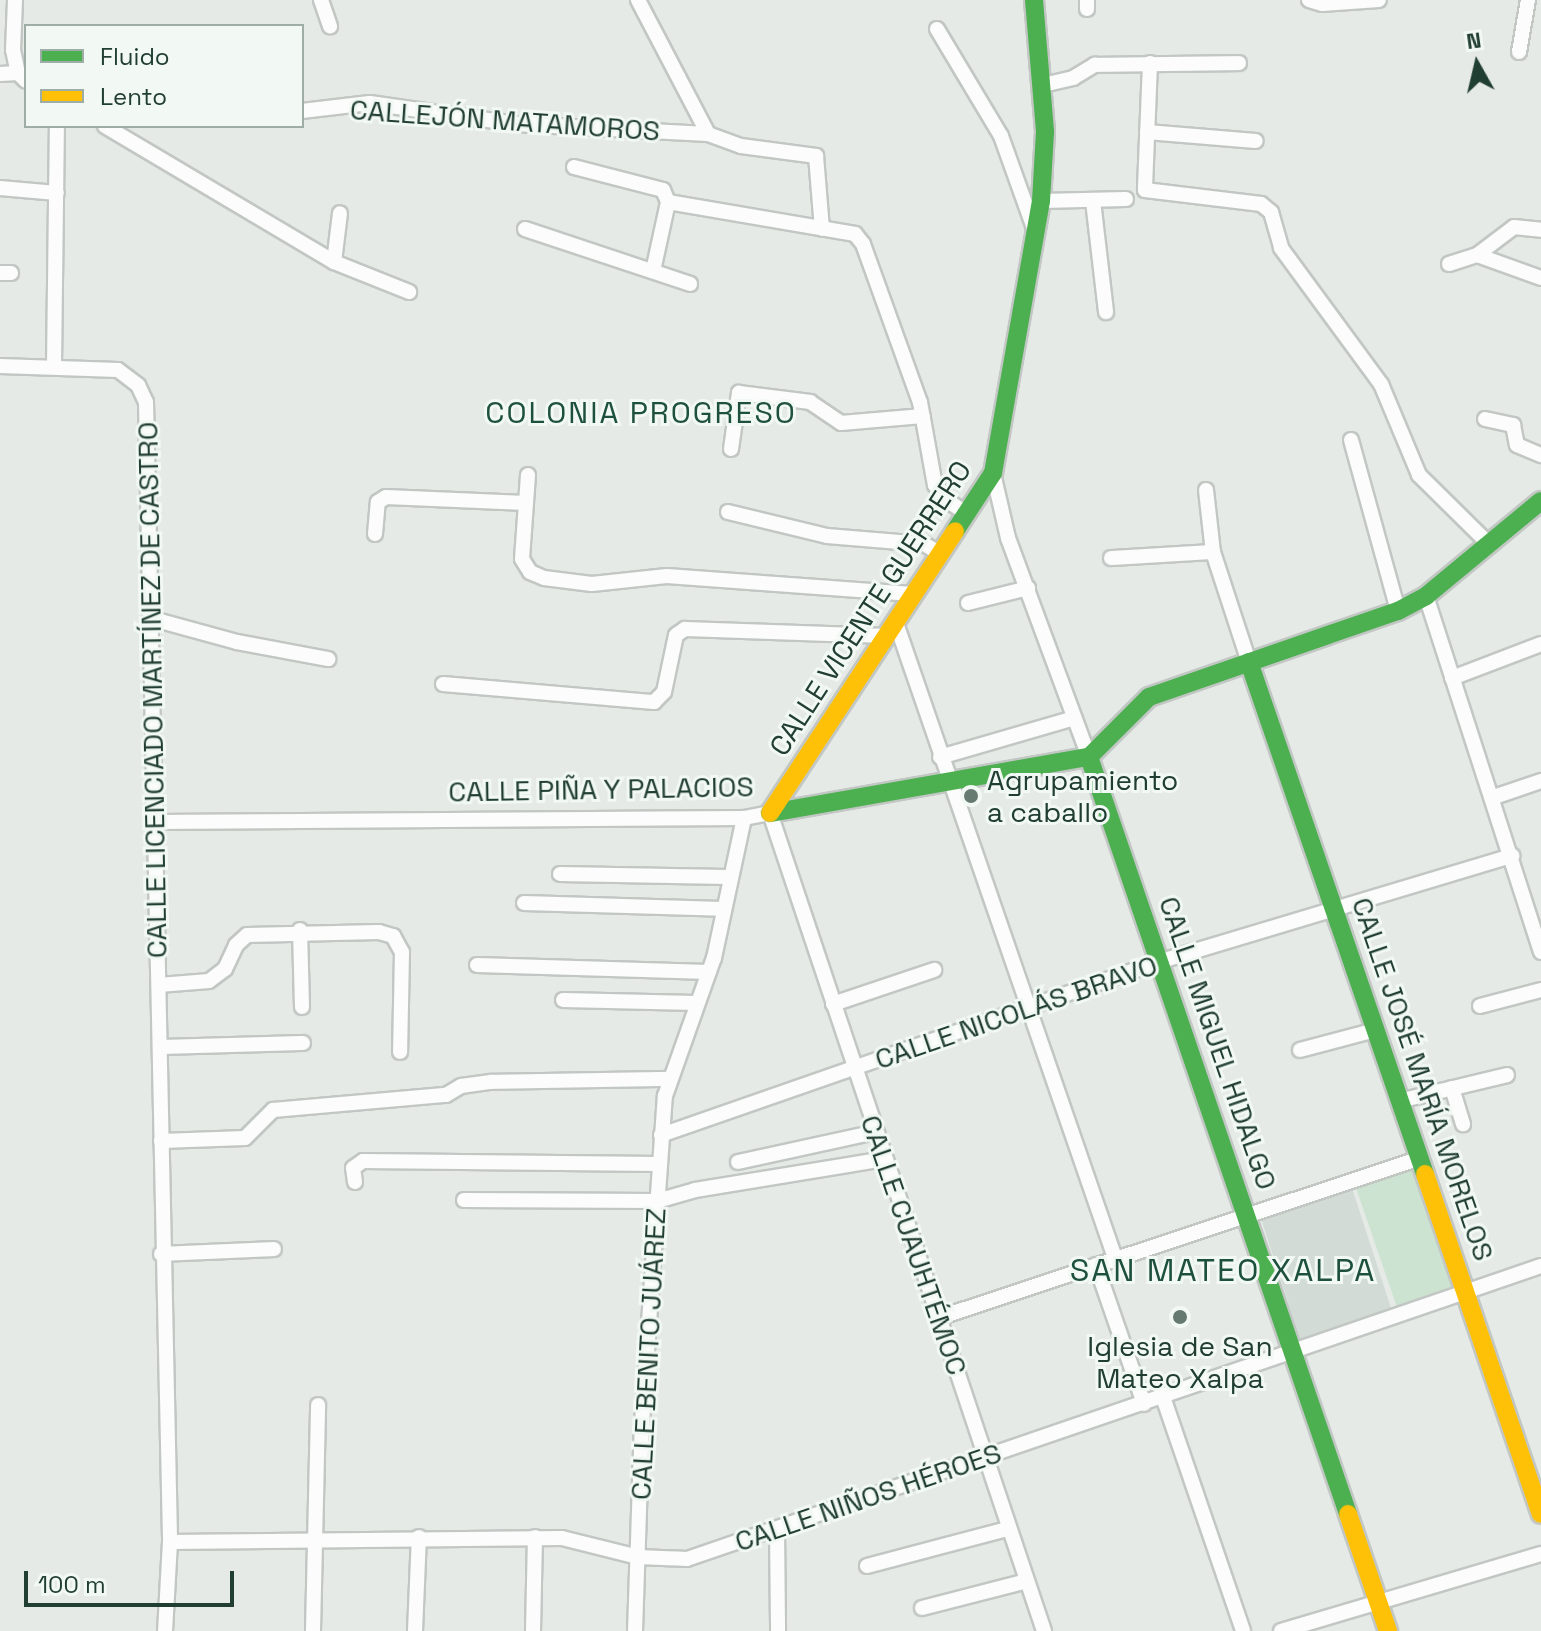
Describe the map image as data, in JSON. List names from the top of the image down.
{
  "streets": {
    "main road": [
      "CALLE VICENTE GUERRERO",
      "CALLE PIÑA Y PALACIOS",
      "CALLE MIGUEL HIDALGO",
      "CALLE JOSÉ MARÍA MORELOS"
    ],
    "street": [
      "CALLEJÓN MATAMOROS",
      "CALLE LICENCIADO MARTÍNEZ DE CASTRO",
      "CALLE NICOLÁS BRAVO",
      "CALLE CUAUHTÉMOC",
      "CALLE BENITO JUÁREZ",
      "CALLE NIÑOS HÉROES"
    ]
  },
  "crossings": [
    ["CALLE VICENTE GUERRERO", "CALLE PIÑA Y PALACIOS"],
    ["CALLE VICENTE GUERRERO", "CALLE MIGUEL HIDALGO"],
    ["CALLE VICENTE GUERRERO", "CALLE CUAUHTÉMOC"],
    ["CALLE LICENCIADO MARTÍNEZ DE CASTRO", "CALLE PIÑA Y PALACIOS"],
    ["CALLE LICENCIADO MARTÍNEZ DE CASTRO", "CALLE NIÑOS HÉROES"],
    ["CALLE PIÑA Y PALACIOS", "CALLE MIGUEL HIDALGO"],
    ["CALLE PIÑA Y PALACIOS", "CALLE CUAUHTÉMOC"],
    ["CALLE PIÑA Y PALACIOS", "CALLE BENITO JUÁREZ"],
    ["CALLE NICOLÁS BRAVO", "CALLE MIGUEL HIDALGO"],
    ["CALLE NICOLÁS BRAVO", "CALLE JOSÉ MARÍA MORELOS"],
    ["CALLE NICOLÁS BRAVO", "CALLE CUAUHTÉMOC"],
    ["CALLE NICOLÁS BRAVO", "CALLE BENITO JUÁREZ"],
    ["CALLE MIGUEL HIDALGO", "CALLE NIÑOS HÉROES"],
    ["CALLE JOSÉ MARÍA MORELOS", "CALLE NIÑOS HÉROES"],
    ["CALLE CUAUHTÉMOC", "CALLE NIÑOS HÉROES"],
    ["CALLE BENITO JUÁREZ", "CALLE NIÑOS HÉROES"]
  ],
  "districts": ["COLONIA PROGRESO", "SAN MATEO XALPA"],
  "places": ["Agrupamiento a caballo", "Iglesia de San Mateo Xalpa"],
  "legend": ["Fluido", "Lento"],
  "scale_bar": "100 m",
  "north": "top"
}
